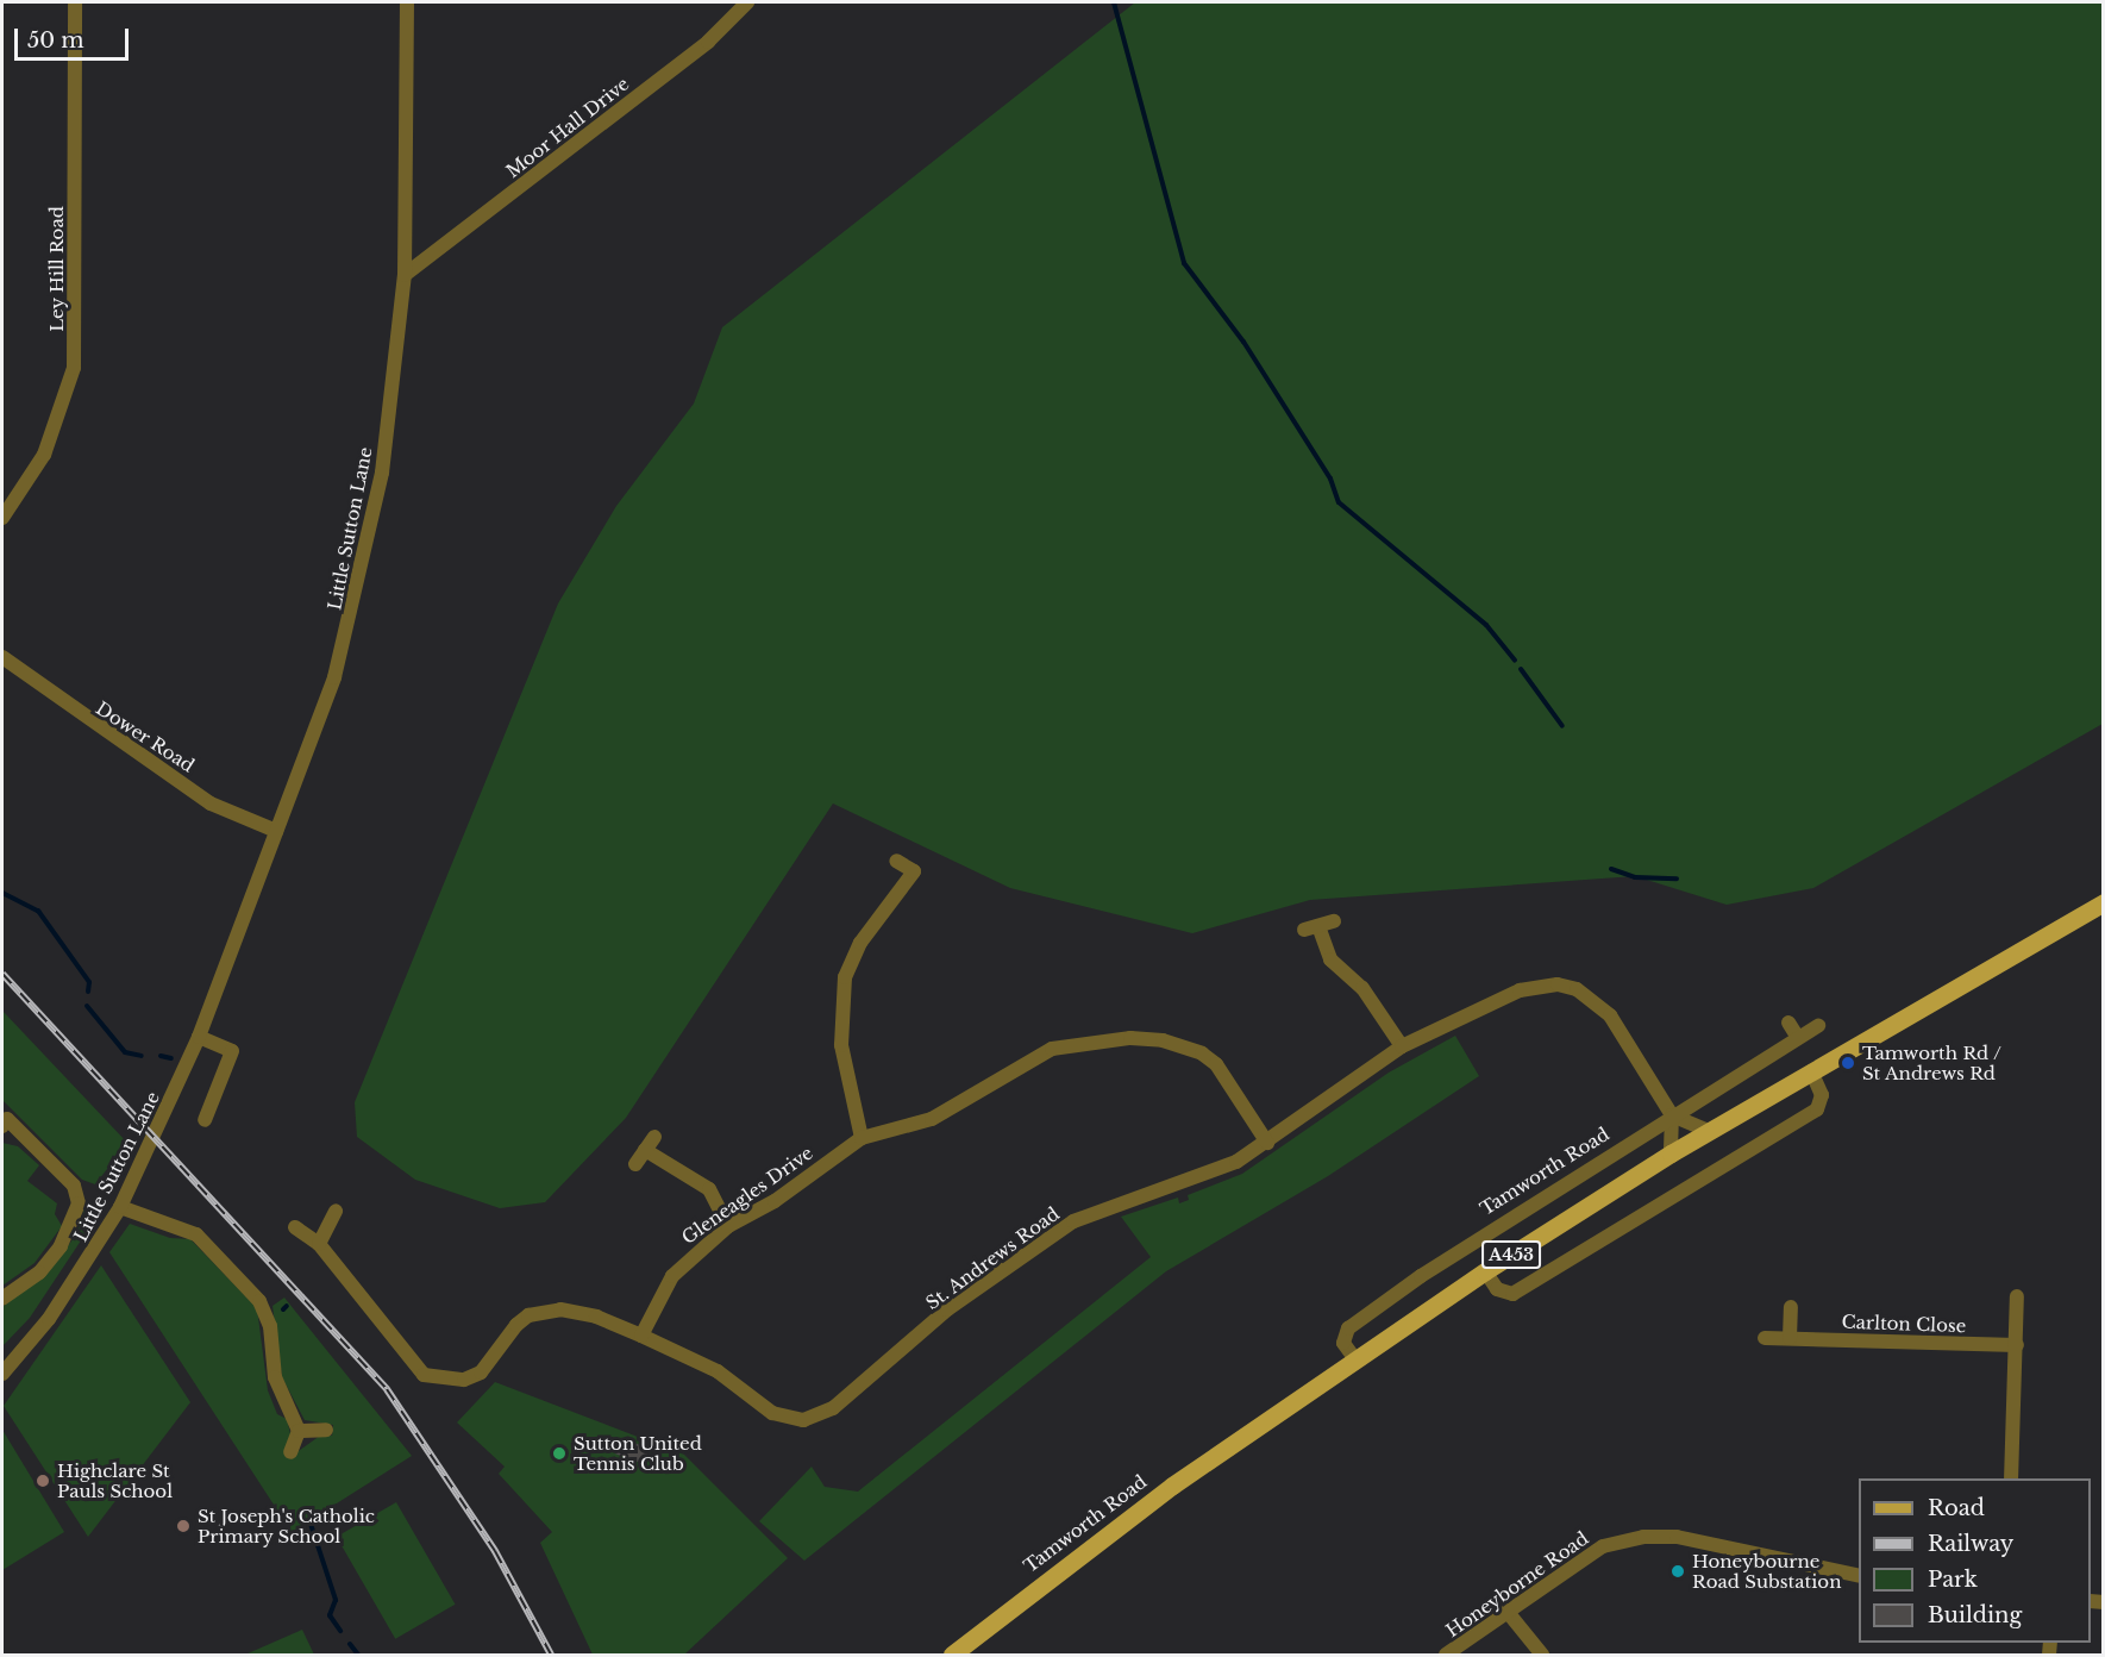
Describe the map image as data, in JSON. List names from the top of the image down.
{
  "streets": {
    "main road": ["Tamworth Road", "A453"],
    "street": [
      "Moor Hall Drive",
      "Ley Hill Road",
      "Little Sutton Lane",
      "Dower Road",
      "Gleneagles Drive",
      "St. Andrews Road",
      "Carlton Close",
      "Honeyborne Road"
    ]
  },
  "crossings": [
    ["Moor Hall Drive", "Little Sutton Lane"],
    ["Little Sutton Lane", "Dower Road"],
    ["Tamworth Road", "St. Andrews Road"],
    ["Gleneagles Drive", "St. Andrews Road"]
  ],
  "places": [
    "Tamworth Rd / St Andrews Rd",
    "Sutton United Tennis Club",
    "Highclare St Pauls School",
    "St Joseph's Catholic Primary School",
    "Honeybourne Road Substation"
  ],
  "legend": [
    "Road",
    "Railway",
    "Park",
    "Building"
  ],
  "scale_bar": "50 m"
}
